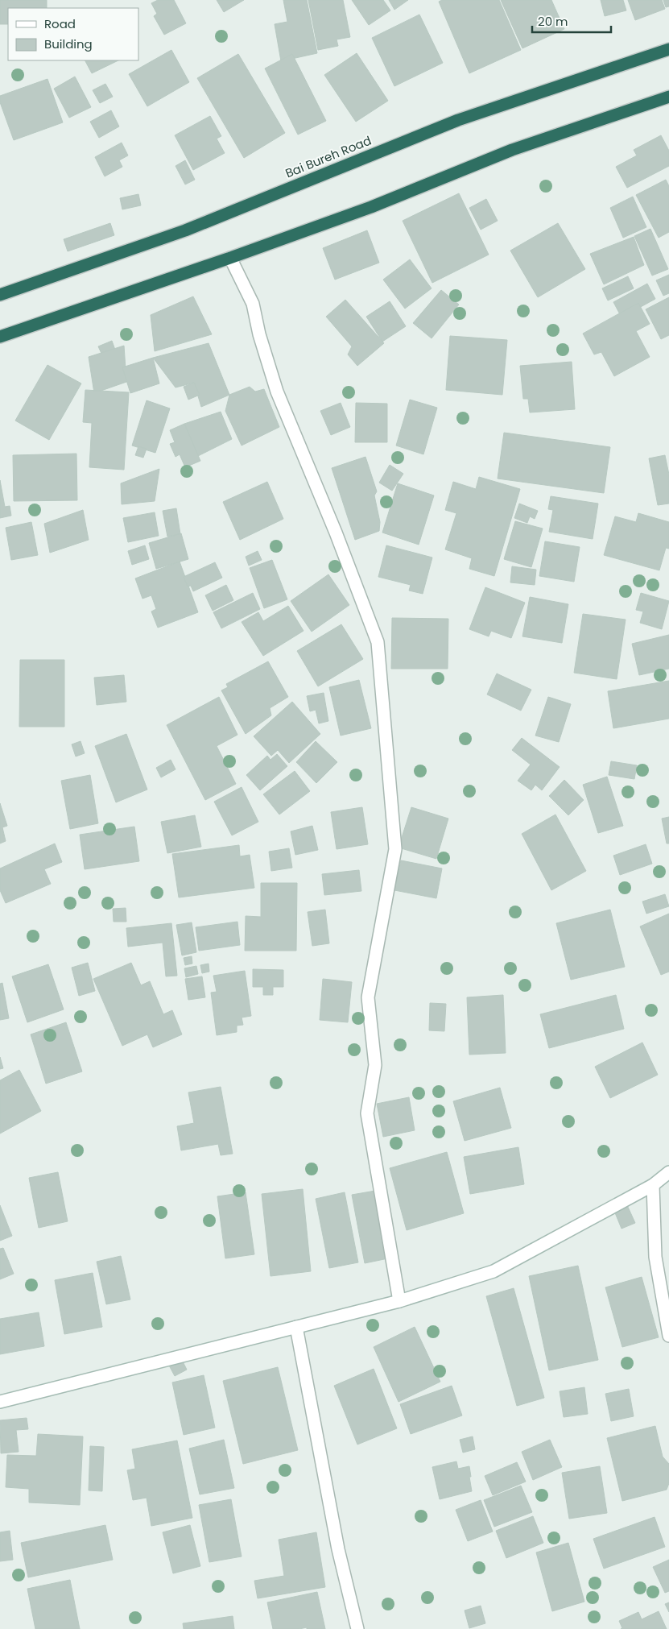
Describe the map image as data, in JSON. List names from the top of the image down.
{
  "streets": {
    "highway": ["Bai Bureh Road"]
  },
  "legend": ["Road", "Building"],
  "scale_bar": "20 m"
}
